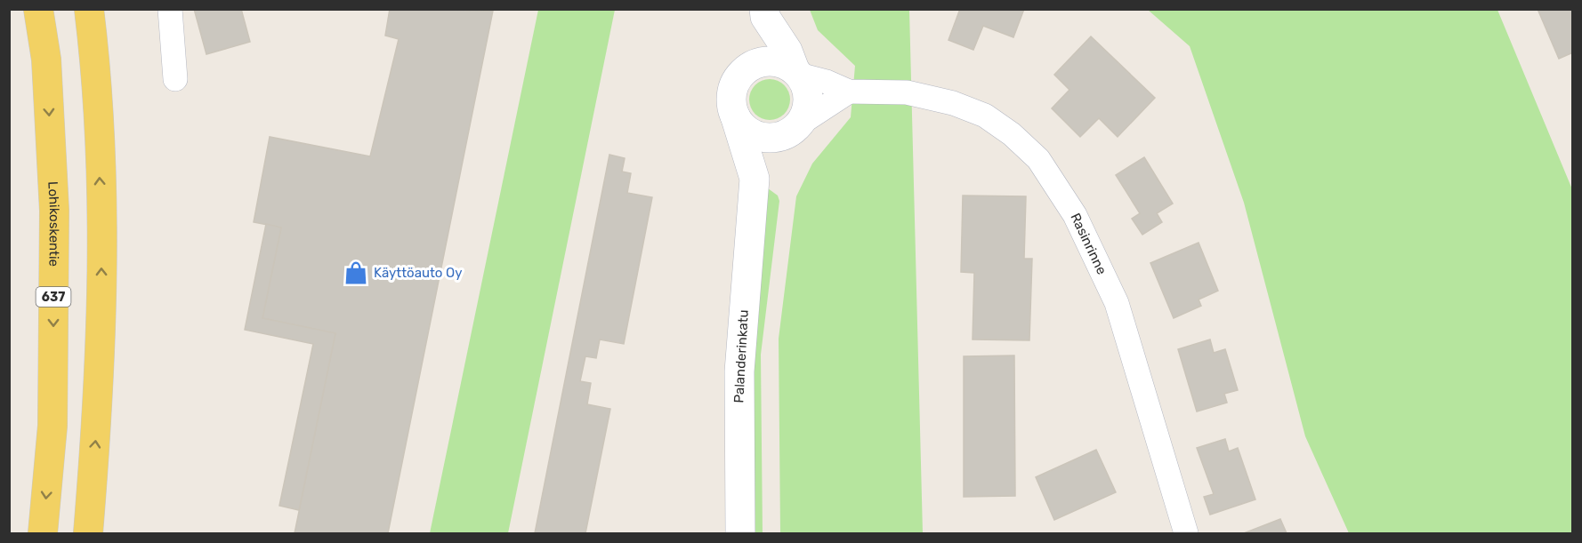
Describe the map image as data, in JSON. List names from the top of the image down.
{
  "streets": {
    "main road": ["Lohikoskentie", "637"],
    "street": ["Rasinrinne", "Palanderinkatu"]
  },
  "crossings": [
    ["Rasinrinne", "Palanderinkatu"]
  ],
  "places": {
    "shop": ["Käyttöauto Oy"]
  }
}
